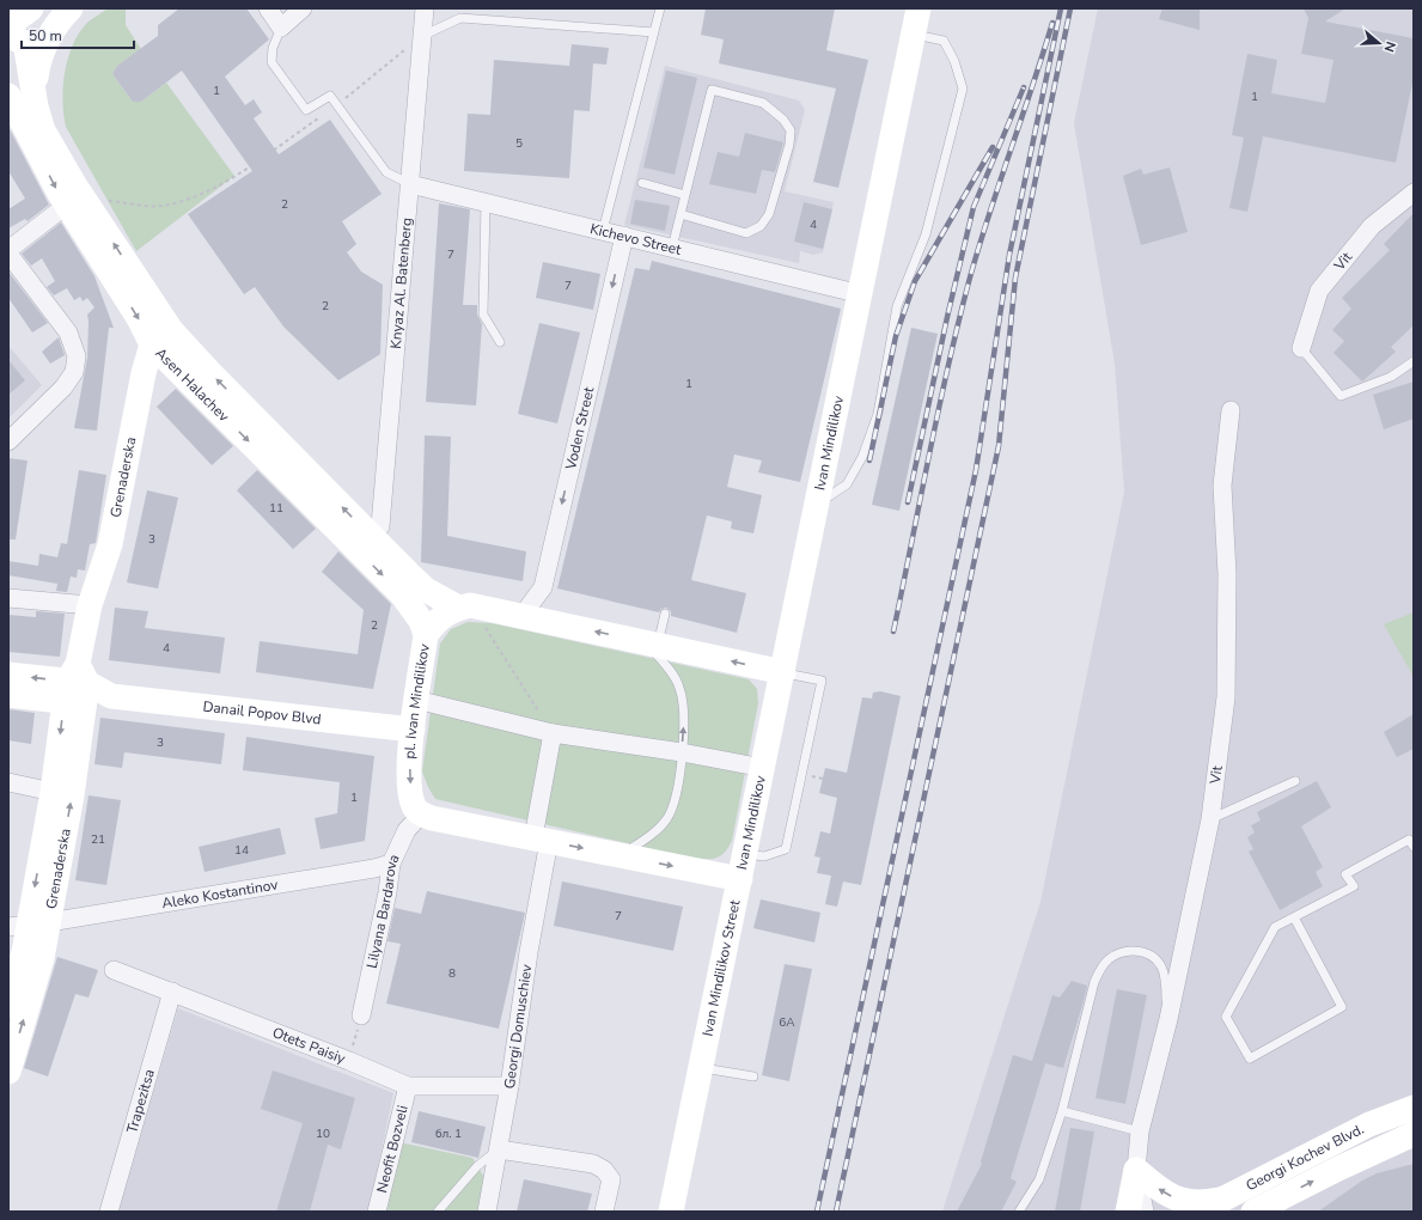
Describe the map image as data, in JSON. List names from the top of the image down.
{
  "streets": {
    "street": [
      "Kichevo Street",
      "Vit",
      "Knyaz Al. Batenberg",
      "Asen Halachev",
      "Voden Street",
      "Ivan Mindilikov",
      "Grenaderska",
      "pl. Ivan Mindilikov",
      "Danail Popov Blvd",
      "Aleko Kostantinov",
      "Lilyana Bardarova",
      "Ivan Mindilikov Street",
      "Georgi Domuschiev",
      "Otets Paisiy",
      "Trapezitsa",
      "Neofit Bozveli",
      "Georgi Kochev Blvd."
    ]
  },
  "crossings": [
    ["Kichevo Street", "Knyaz Al. Batenberg"],
    ["Kichevo Street", "Voden Street"],
    ["Kichevo Street", "Ivan Mindilikov"],
    ["Knyaz Al. Batenberg", "Asen Halachev"],
    ["Asen Halachev", "Grenaderska"],
    ["Asen Halachev", "pl. Ivan Mindilikov"],
    ["Ivan Mindilikov", "Ivan Mindilikov Street"],
    ["Grenaderska", "Danail Popov Blvd"],
    ["Grenaderska", "Aleko Kostantinov"],
    ["pl. Ivan Mindilikov", "Danail Popov Blvd"],
    ["pl. Ivan Mindilikov", "Lilyana Bardarova"],
    ["Aleko Kostantinov", "Lilyana Bardarova"],
    ["Georgi Domuschiev", "Otets Paisiy"],
    ["Otets Paisiy", "Trapezitsa"],
    ["Otets Paisiy", "Neofit Bozveli"]
  ],
  "one_way": ["Voden Street", "pl. Ivan Mindilikov"],
  "house_numbers": [
    "1",
    "1",
    "5",
    "2",
    "4",
    "7",
    "7",
    "2",
    "1",
    "11",
    "3",
    "2",
    "4",
    "3",
    "1",
    "21",
    "14",
    "7",
    "8",
    "6А",
    "10",
    "бл. 1"
  ],
  "scale_bar": "50 m",
  "north": "right"
}
